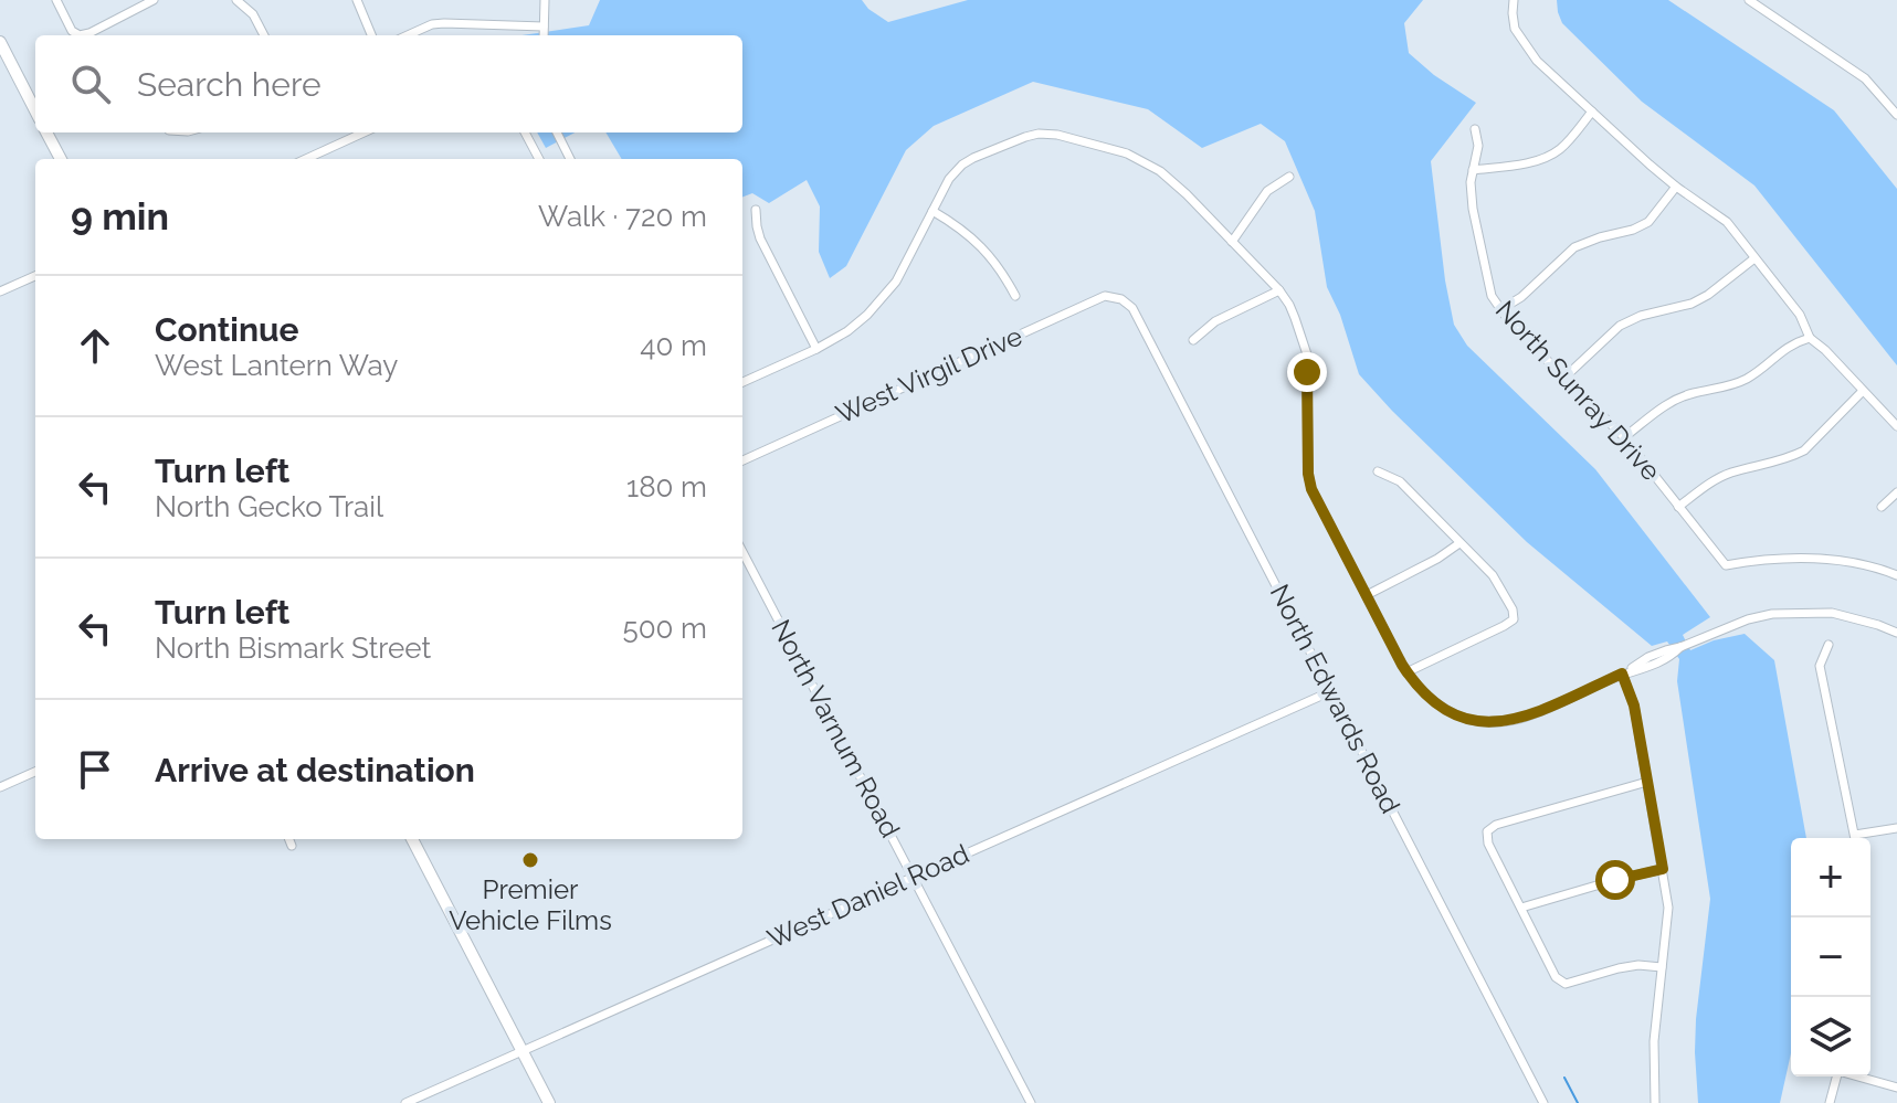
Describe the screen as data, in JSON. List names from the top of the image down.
{
  "streets": {
    "street": [
      "West Virgil Drive",
      "North Sunray Drive",
      "North Edwards Road",
      "North Varnum Road",
      "West Daniel Road"
    ]
  },
  "crossings": [
    ["West Virgil Drive", "North Edwards Road"],
    ["North Edwards Road", "West Daniel Road"],
    ["North Varnum Road", "West Daniel Road"]
  ],
  "places": ["Premier Vehicle Films"],
  "page": {
    "search": "Search here",
    "heading": ["9 min", "Walk · 720 m"],
    "list": [
      ["Continue", "West Lantern Way", "40 m"],
      ["Turn left", "North Gecko Trail", "180 m"],
      ["Turn left", "North Bismark Street", "500 m"],
      "Arrive at destination"
    ],
    "map_buttons": ["+", "−"]
  }
}
